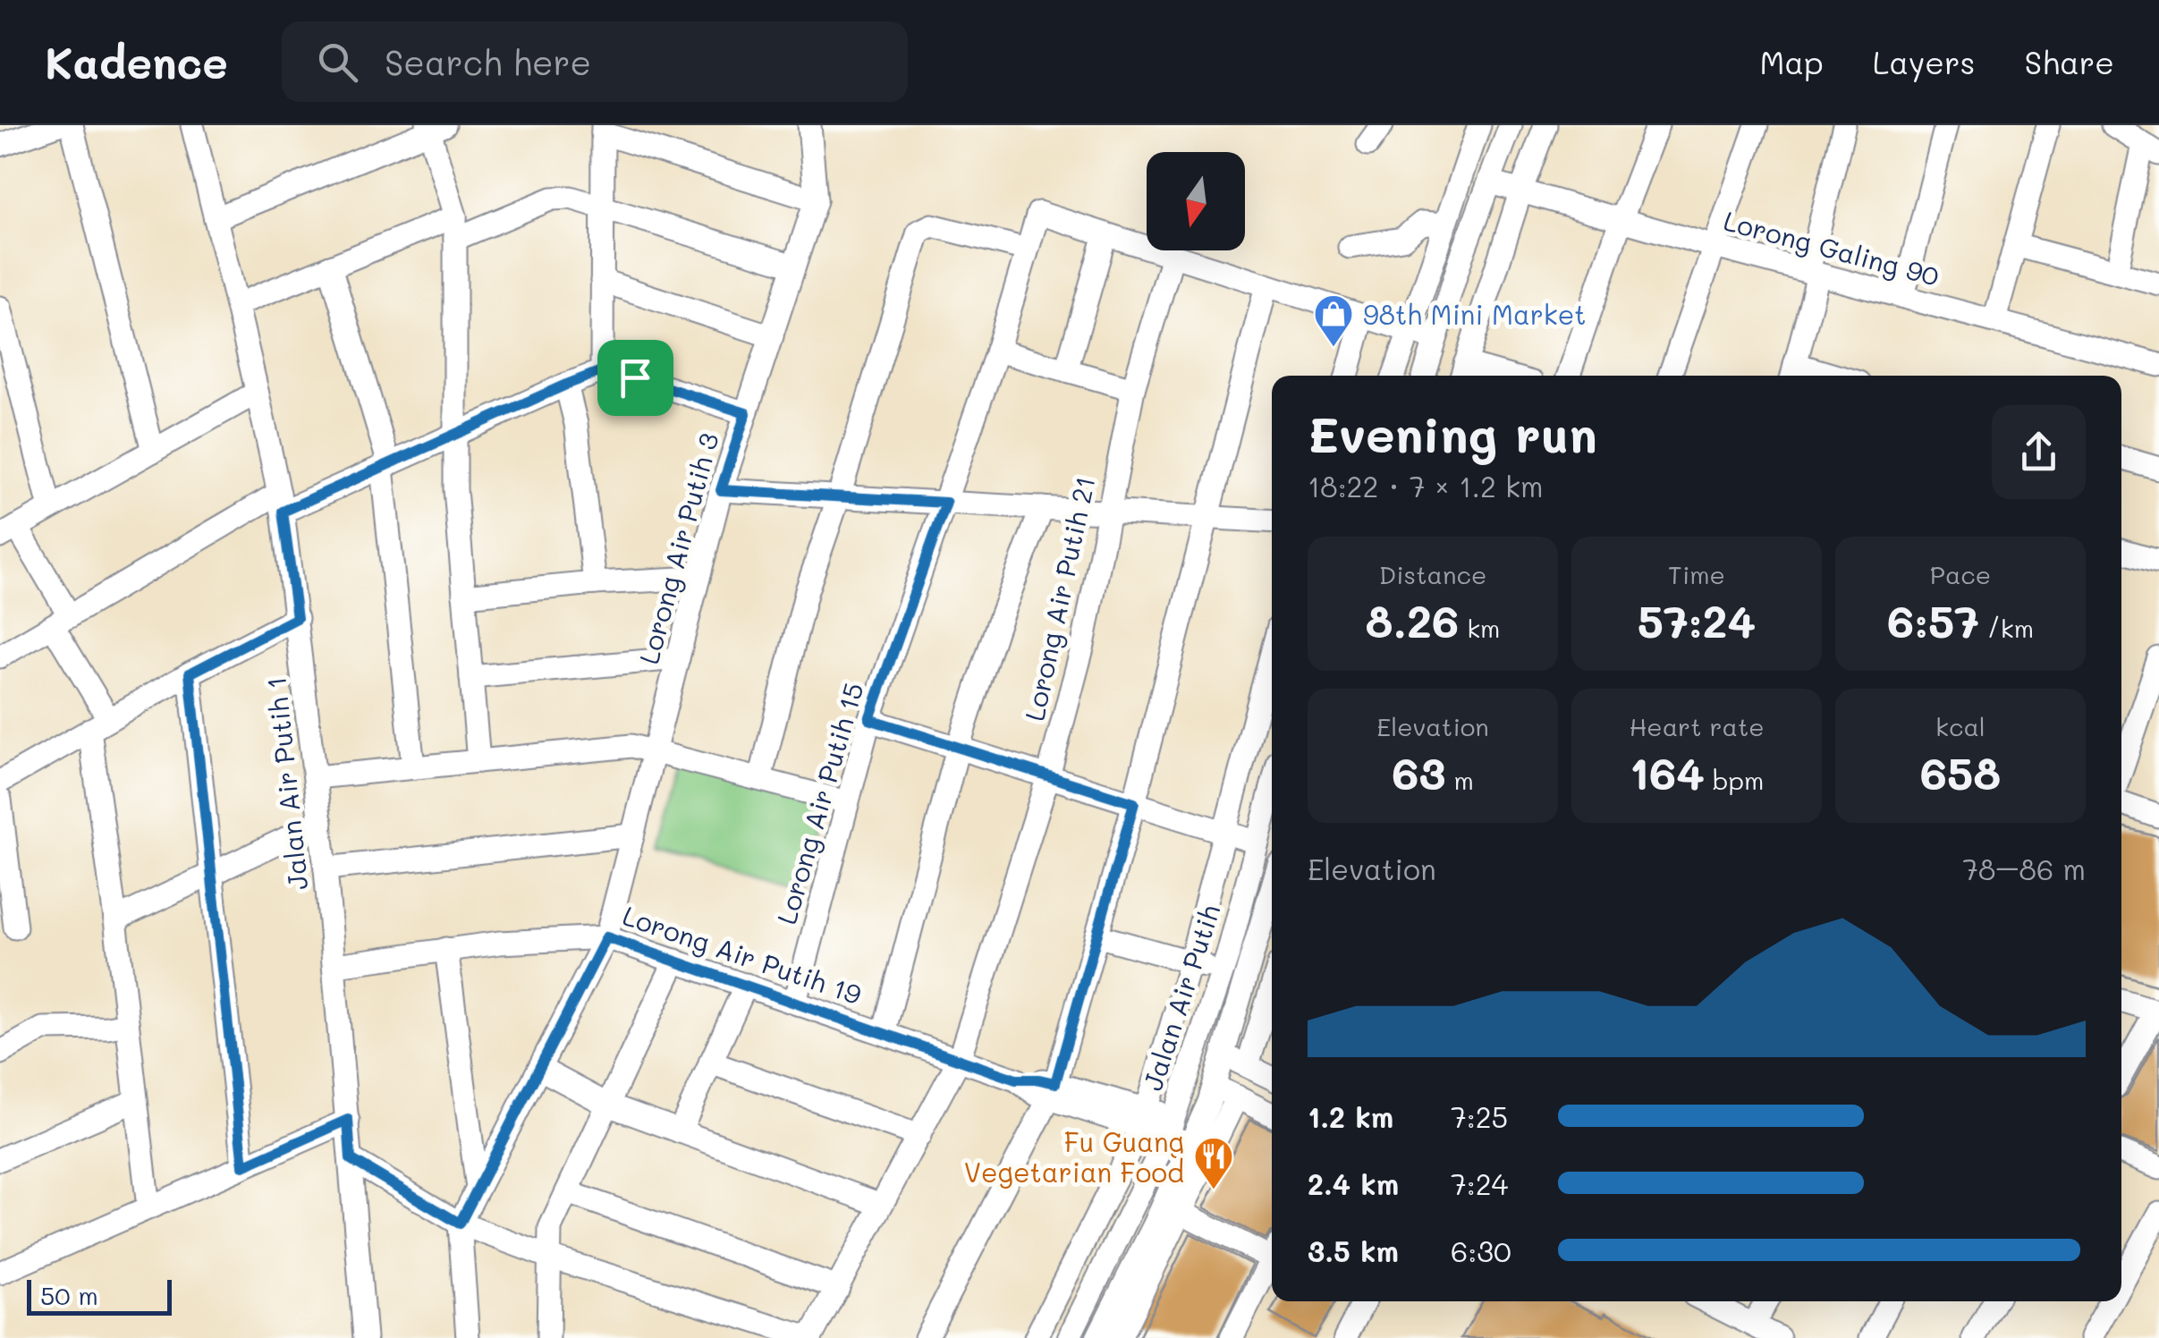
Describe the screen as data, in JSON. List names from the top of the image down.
{
  "streets": {
    "street": [
      "Lorong Galing 90",
      "Lorong Air Putih 3",
      "Lorong Air Putih 21",
      "Jalan Air Putih 1",
      "Lorong Air Putih 15",
      "Lorong Air Putih 19",
      "Jalan Air Putih"
    ]
  },
  "crossings": [
    ["Lorong Air Putih 3", "Lorong Air Putih 19"],
    ["Lorong Air Putih 21", "Lorong Air Putih 19"],
    ["Jalan Air Putih 1", "Lorong Air Putih 19"],
    ["Lorong Air Putih 15", "Lorong Air Putih 19"],
    ["Lorong Air Putih 19", "Jalan Air Putih"]
  ],
  "places": {
    "shop": ["98th Mini Market"],
    "restaurant": ["Fu Guang Vegetarian Food"]
  },
  "scale_bar": "50 m",
  "north": "bottom",
  "page": {
    "header": "Kadence",
    "search": "Search here",
    "nav": ["Map", "Layers", "Share"],
    "heading": ["Evening run", "18:22 · 7 × 1.2 km"],
    "stats": [
      ["Distance", "8.26 km"],
      ["Time", "57:24"],
      ["Pace", "6:57 /km"],
      ["Elevation", "63 m"],
      ["Heart rate", "164 bpm"],
      ["kcal", "658"]
    ],
    "chart": ["Elevation", "78–86 m"],
    "list": [
      {
        "name": "1.2 km",
        "note": "7:25"
      },
      {
        "name": "2.4 km",
        "note": "7:24"
      },
      {
        "name": "3.5 km",
        "note": "6:30"
      }
    ],
    "scale": "50 m"
  }
}
